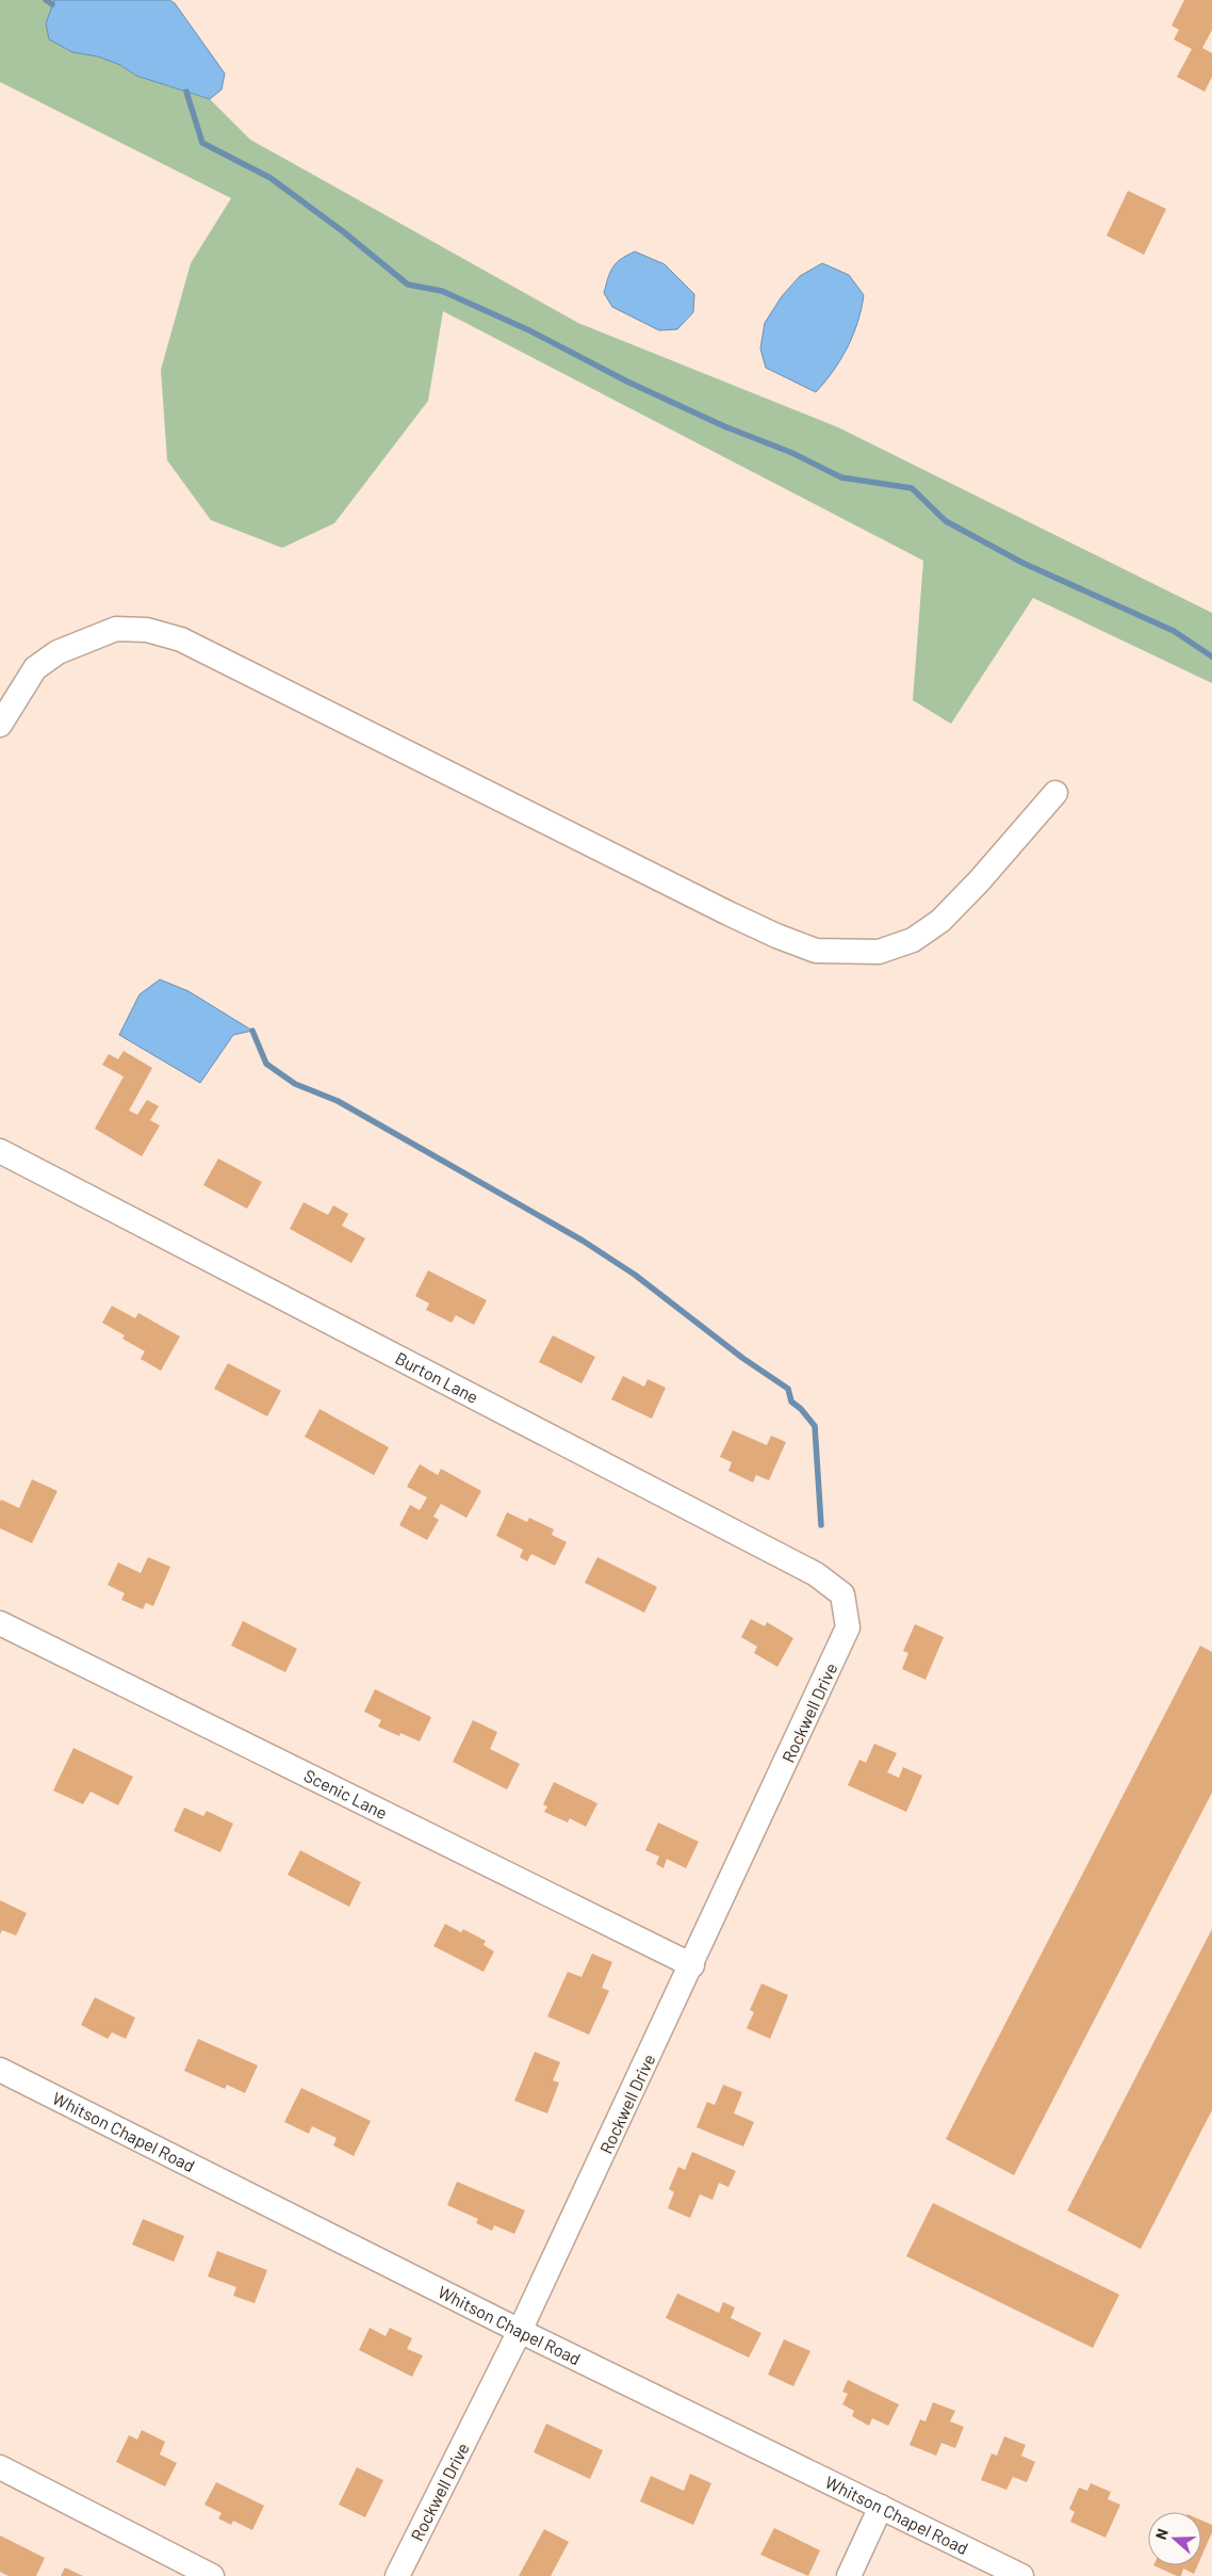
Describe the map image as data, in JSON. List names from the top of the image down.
{
  "streets": {
    "street": [
      "Burton Lane",
      "Rockwell Drive",
      "Scenic Lane",
      "Whitson Chapel Road"
    ]
  },
  "crossings": [
    ["Burton Lane", "Rockwell Drive"],
    ["Rockwell Drive", "Scenic Lane"],
    ["Rockwell Drive", "Whitson Chapel Road"]
  ],
  "north": "left"
}
